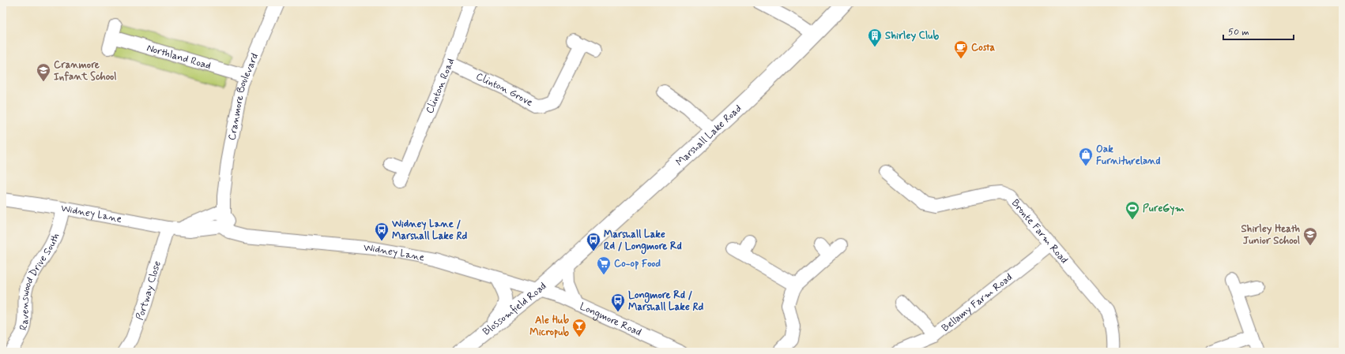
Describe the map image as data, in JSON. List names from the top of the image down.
{
  "streets": {
    "main road": ["Marshall Lake Road", "Blossomfield Road"],
    "street": [
      "Northland Road",
      "Clinton Road",
      "Clinton Grove",
      "Cranmore Boulevard",
      "Widney Lane",
      "Bronte Farm Road",
      "Ravenswood Drive South",
      "Portway Close",
      "Bellamy Farm Road",
      "Longmore Road"
    ]
  },
  "crossings": [
    ["Northland Road", "Cranmore Boulevard"],
    ["Clinton Road", "Clinton Grove"],
    ["Cranmore Boulevard", "Widney Lane"],
    ["Marshall Lake Road", "Blossomfield Road"],
    ["Widney Lane", "Ravenswood Drive South"],
    ["Widney Lane", "Portway Close"],
    ["Widney Lane", "Blossomfield Road"],
    ["Widney Lane", "Longmore Road"],
    ["Bronte Farm Road", "Bellamy Farm Road"],
    ["Blossomfield Road", "Longmore Road"]
  ],
  "places": {
    "building": ["Shirley Club"],
    "cafe": ["Costa"],
    "school or university": ["Cranmore Infant School", "Shirley Heath Junior School"],
    "shop": ["Oak Furnitureland"],
    "sports": ["PureGym"],
    "bus stop": ["Widney Lane / Marshall Lake Rd", "Marshall Lake Rd / Longmore Rd", "Longmore Rd / Marshall Lake Rd"],
    "supermarket": ["Co-op Food"],
    "bar": ["Ale Hub Micropub"]
  },
  "scale_bar": "50 m"
}
